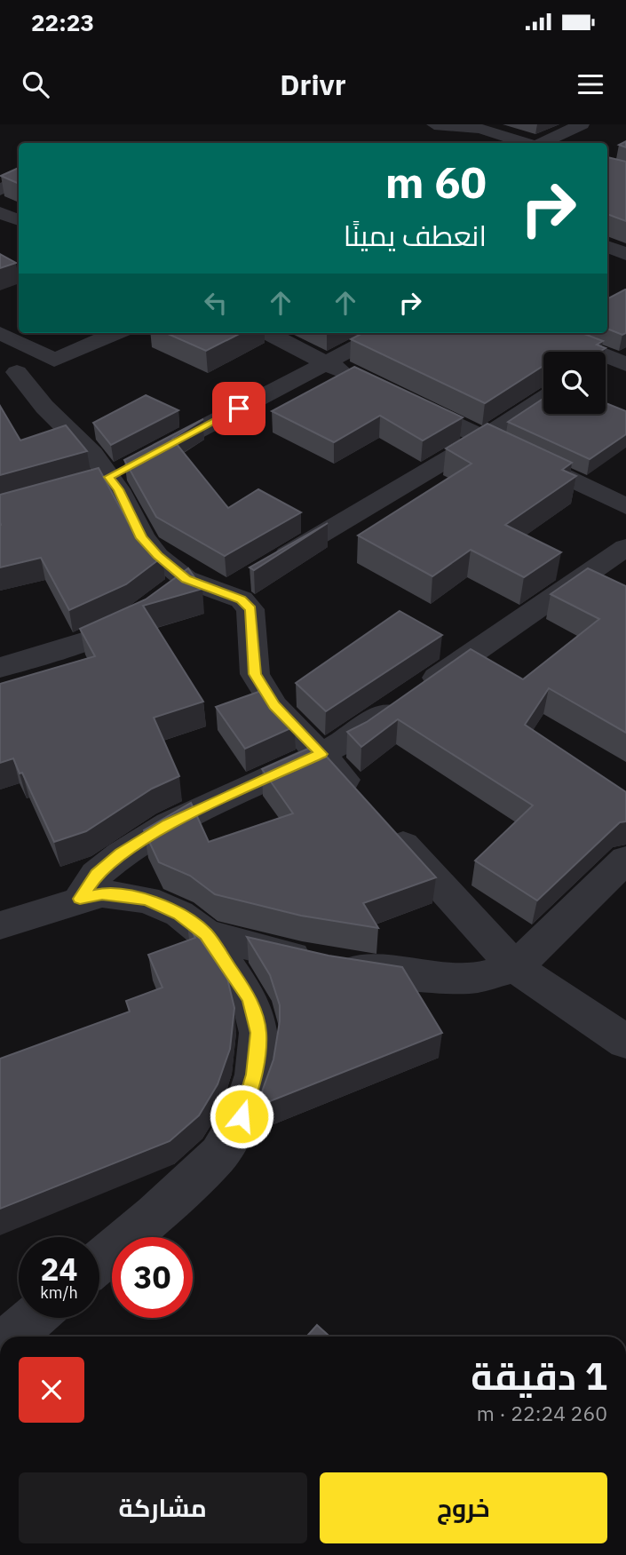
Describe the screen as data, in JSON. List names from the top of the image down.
{
  "page": {
    "status": "22:23",
    "header": "Drivr",
    "turn": ["60 m", "انعطف يمينًا"],
    "speed": "24 km/h",
    "limit": "30",
    "heading": ["1 دقيقة", "260 m · 22:24"],
    "buttons": ["خروج", "مشاركة"]
  }
}
